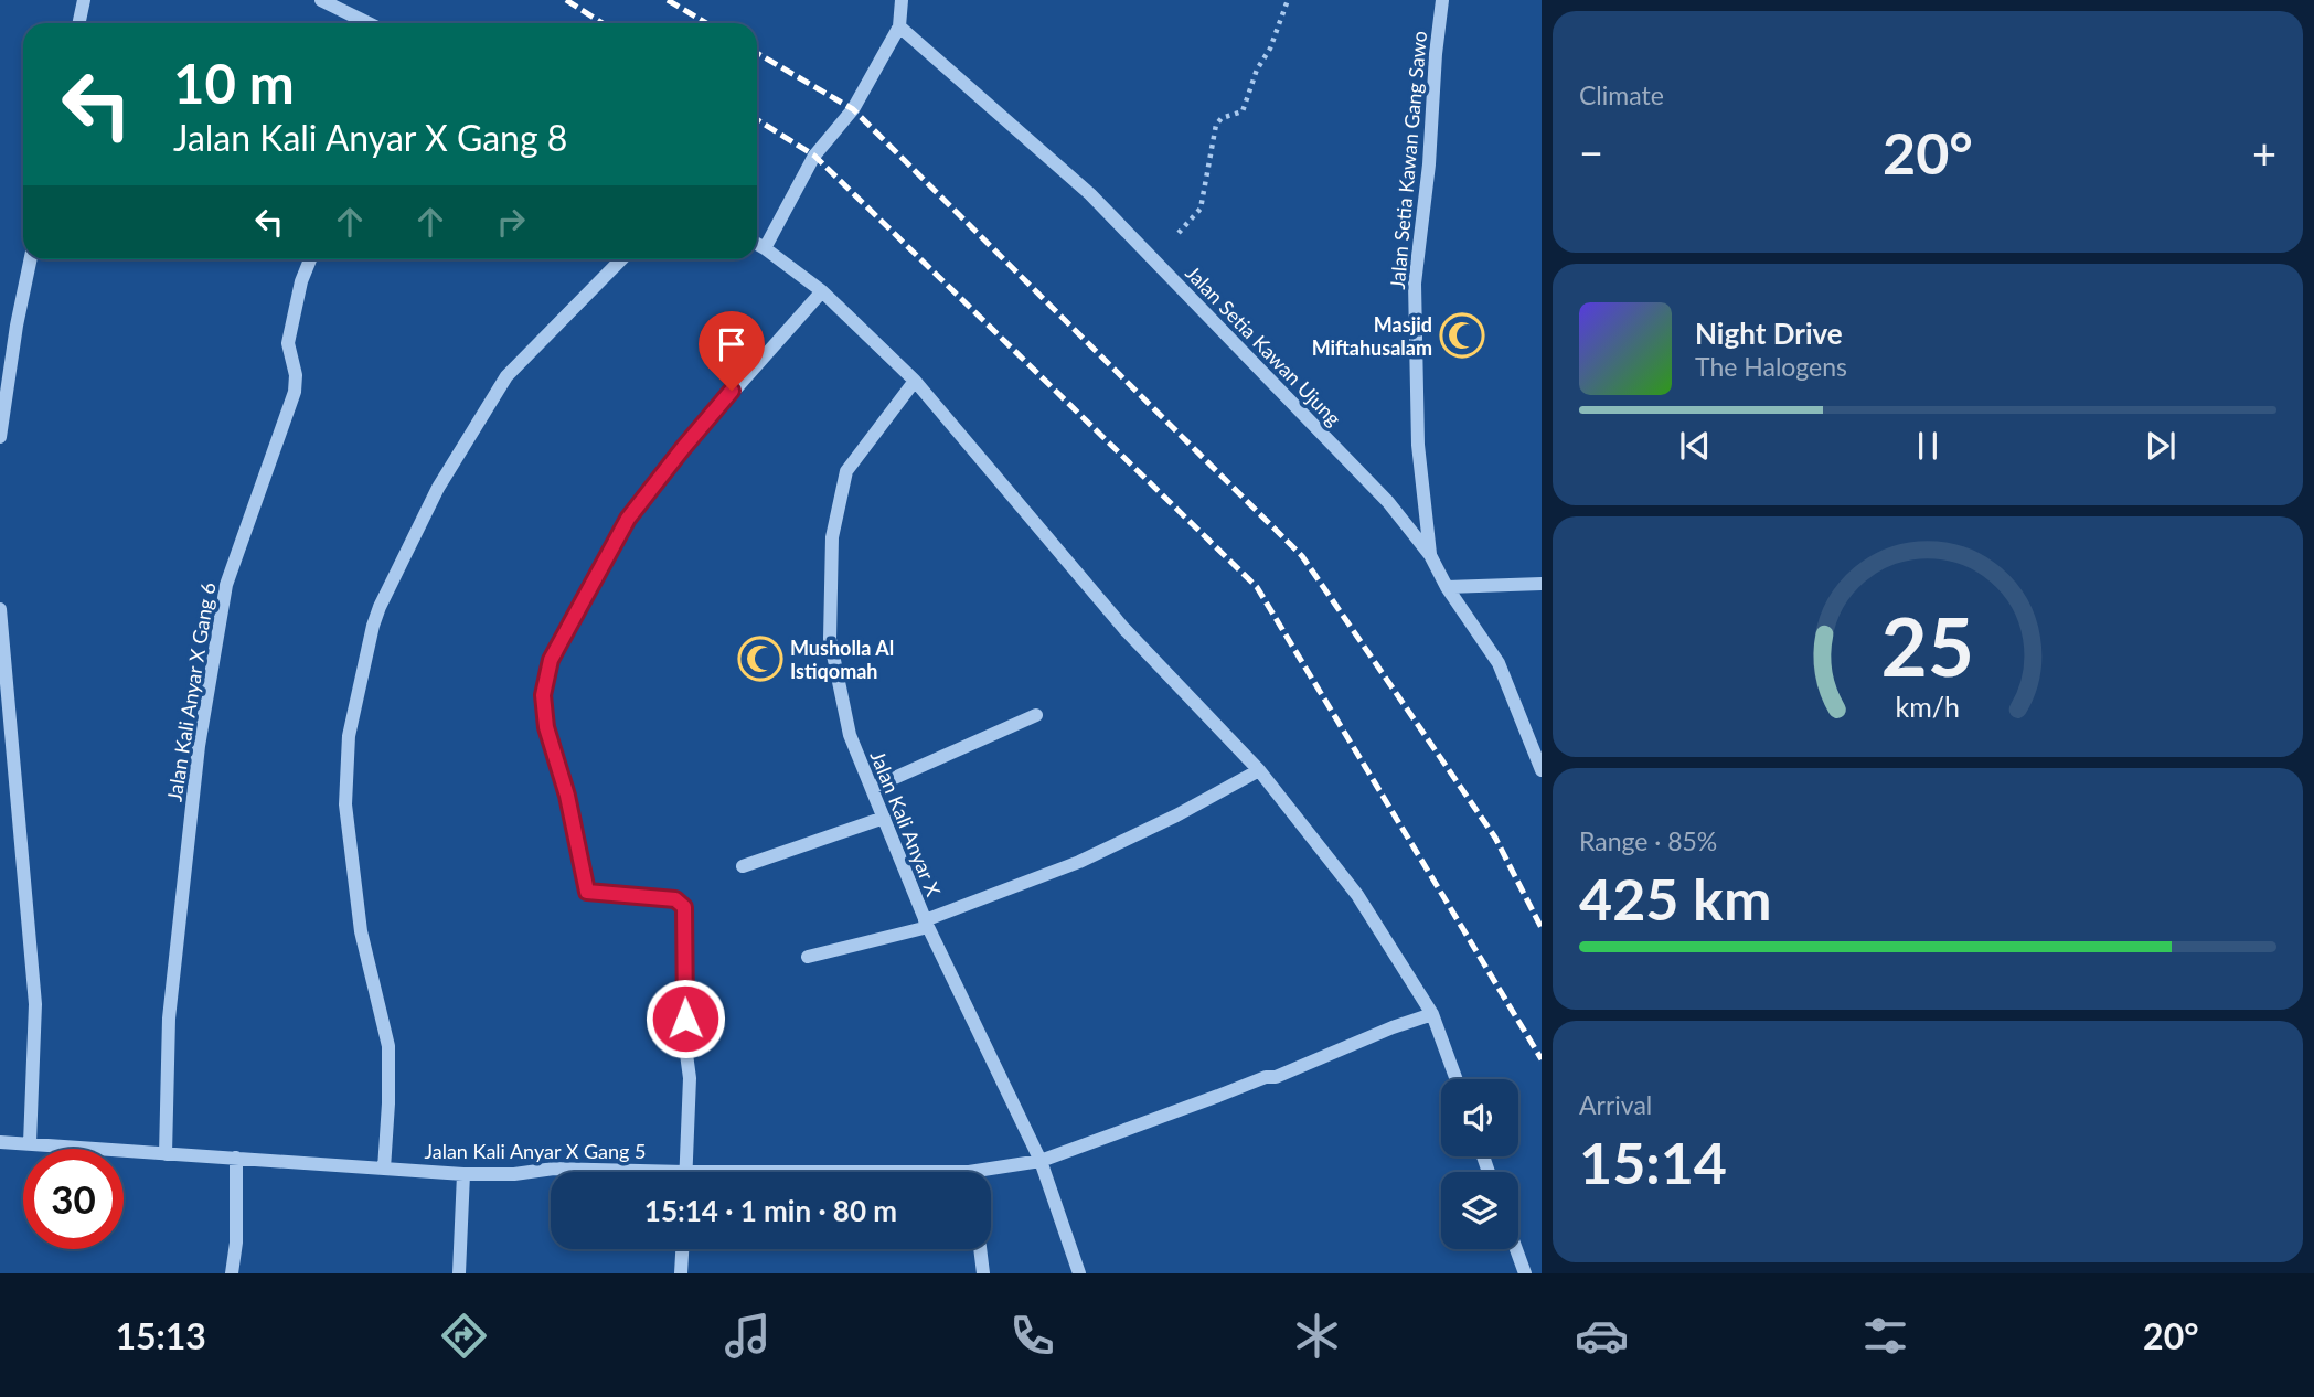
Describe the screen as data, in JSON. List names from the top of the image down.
{
  "streets": {
    "street": [
      "Jalan Setia Kawan Gang Sawo",
      "Jalan Setia Kawan Ujung",
      "Jalan Kali Anyar X Gang 6",
      "Jalan Kali Anyar X",
      "Jalan Kali Anyar X Gang 5"
    ]
  },
  "crossings": [
    ["Jalan Setia Kawan Gang Sawo", "Jalan Setia Kawan Ujung"],
    ["Jalan Kali Anyar X Gang 6", "Jalan Kali Anyar X Gang 5"],
    ["Jalan Kali Anyar X", "Jalan Kali Anyar X Gang 5"]
  ],
  "places": {
    "mosque": ["Masjid Miftahusalam", "Musholla Al Istiqomah"]
  },
  "page": {
    "tile": [
      "Climate",
      ["Range · 85%", "425 km"],
      ["Arrival", "15:14"]
    ],
    "turn": ["10 m", "Jalan Kali Anyar X Gang 8"],
    "heat": ["−", "20°", "+"],
    "song": ["Night Drive", "The Halogens"],
    "limit": "30",
    "trip": "15:14 · 1 min · 80 m",
    "tabs": ["15:13", "20°"],
    "gauge": ["25", "km/h"]
  }
}
